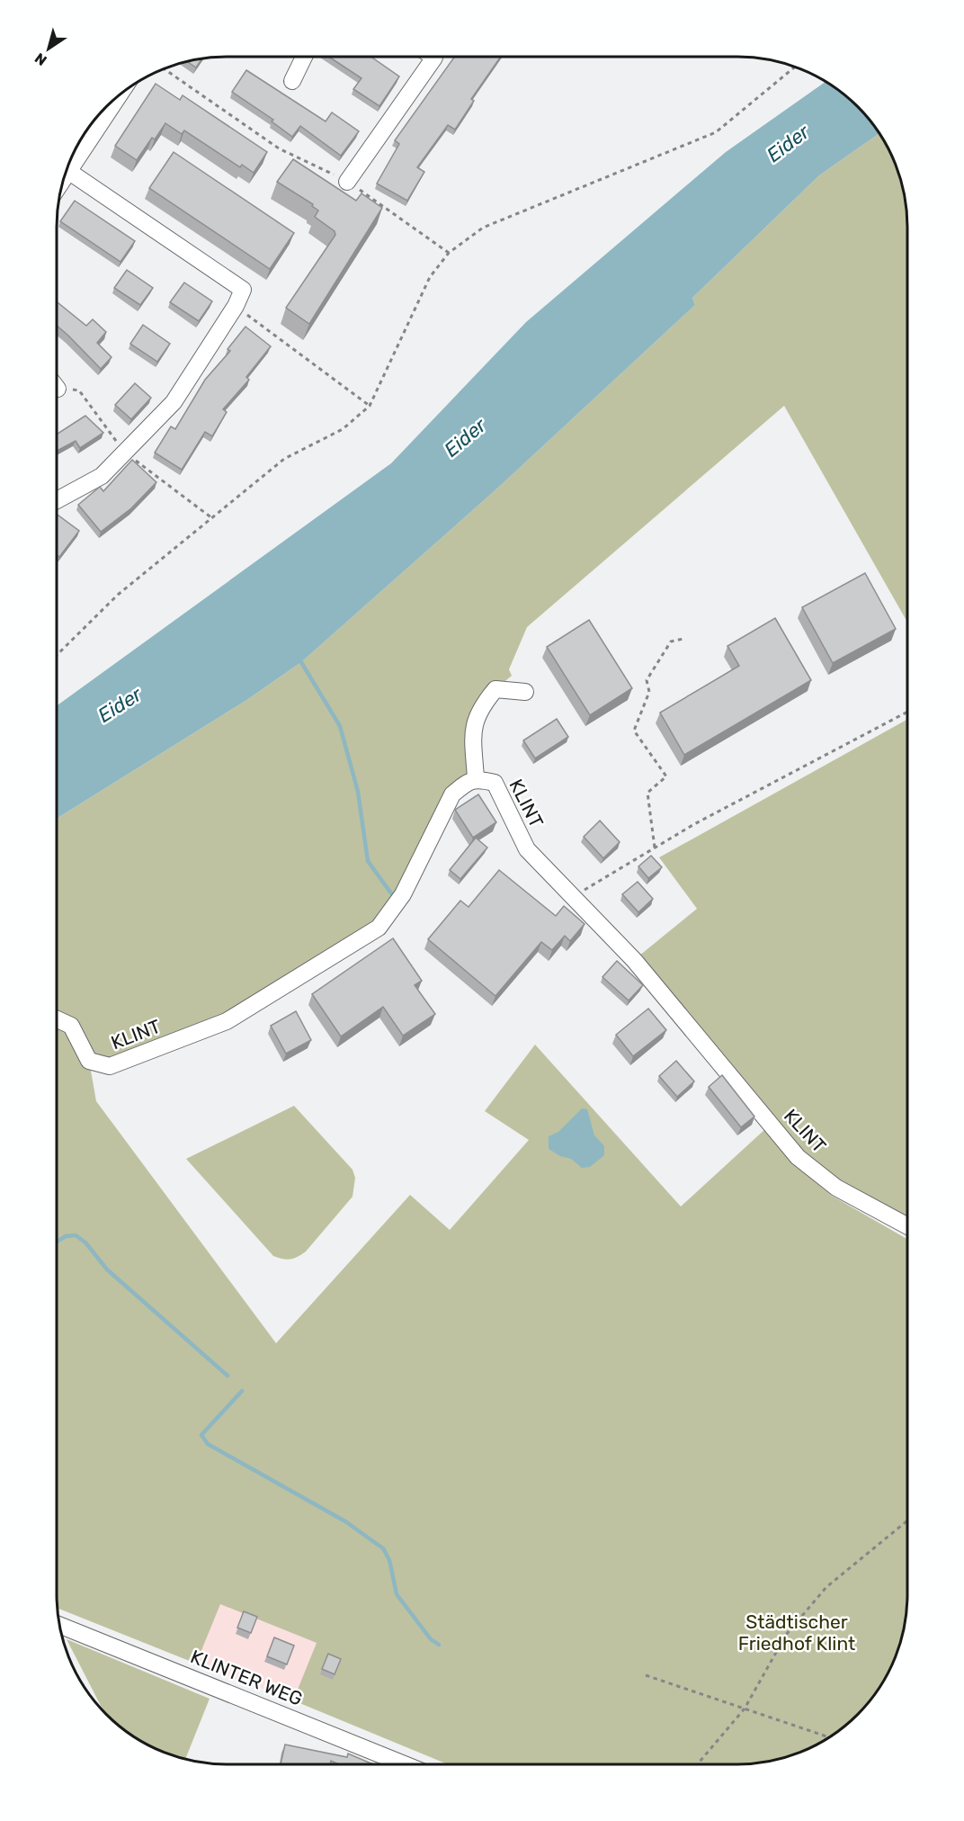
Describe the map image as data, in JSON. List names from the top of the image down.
{
  "streets": {
    "street": ["KLINT", "KLINTER WEG"]
  },
  "water": ["Eider"],
  "parks": ["Städtischer Friedhof Klint"],
  "north": "bottom left"
}
